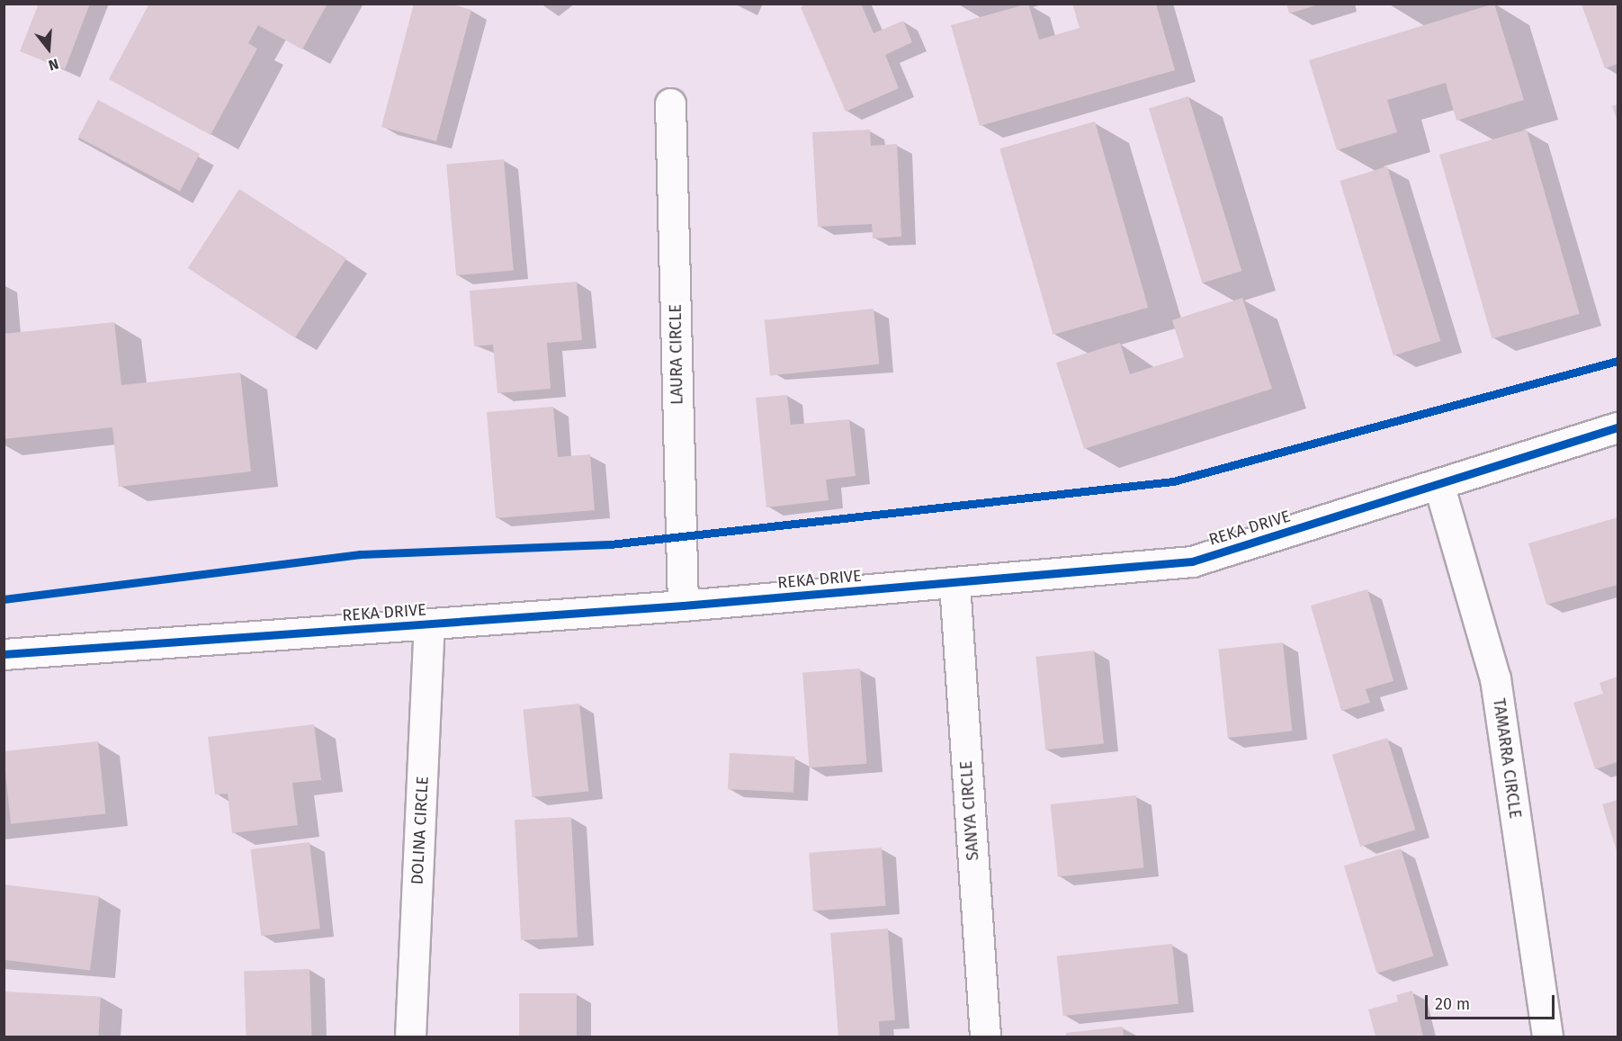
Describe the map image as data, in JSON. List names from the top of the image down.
{
  "streets": {
    "street": [
      "LAURA CIRCLE",
      "REKA DRIVE",
      "TAMARRA CIRCLE",
      "SANYA CIRCLE",
      "DOLINA CIRCLE"
    ]
  },
  "crossings": [
    ["LAURA CIRCLE", "REKA DRIVE"],
    ["REKA DRIVE", "TAMARRA CIRCLE"],
    ["REKA DRIVE", "SANYA CIRCLE"],
    ["REKA DRIVE", "DOLINA CIRCLE"]
  ],
  "scale_bar": "20 m",
  "north": "bottom"
}
